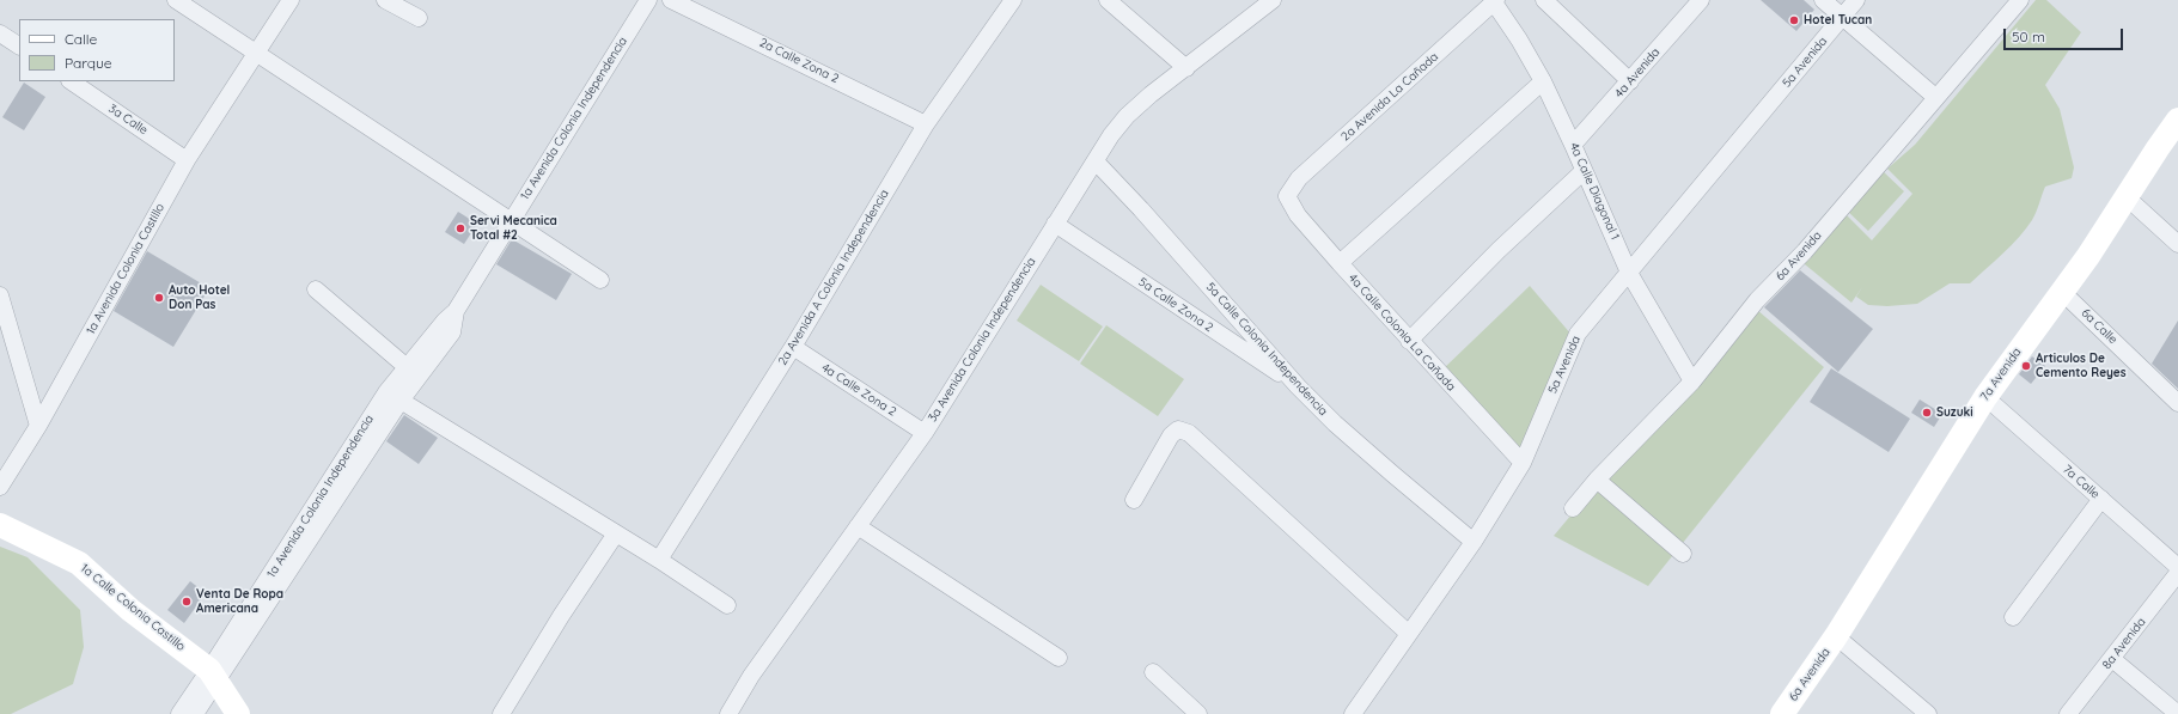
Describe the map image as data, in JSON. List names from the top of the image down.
{
  "streets": {
    "street": [
      "2a Calle Zona 2",
      "5a Avenida",
      "4a Avenida",
      "2a Avenida La Cañada",
      "1a Avenida Colonia Independencia",
      "3a Calle",
      "4a Calle Diagonal 1",
      "6a Avenida",
      "1a Avenida Colonia Castillo",
      "2a Avenida A Colonia Independencia",
      "5a Calle Zona 2",
      "6a Calle",
      "4a Calle Colonia La Cañada",
      "3a Avenida Colonia Independencia",
      "5a Calle Colonia Independencia",
      "7a Avenida",
      "4a Calle Zona 2",
      "7a Calle",
      "1a Calle Colonia Castillo",
      "8a Avenida"
    ]
  },
  "crossings": [
    ["2a Calle Zona 2", "2a Avenida A Colonia Independencia"],
    ["5a Avenida", "4a Calle Diagonal 1"],
    ["5a Avenida", "4a Calle Colonia La Cañada"],
    ["5a Avenida", "5a Calle Colonia Independencia"],
    ["4a Avenida", "4a Calle Diagonal 1"],
    ["2a Avenida La Cañada", "4a Calle Diagonal 1"],
    ["2a Avenida La Cañada", "4a Calle Colonia La Cañada"],
    ["1a Avenida Colonia Independencia", "1a Calle Colonia Castillo"],
    ["3a Calle", "1a Avenida Colonia Castillo"],
    ["4a Calle Diagonal 1", "6a Avenida"],
    ["6a Avenida", "7a Avenida"],
    ["2a Avenida A Colonia Independencia", "4a Calle Zona 2"],
    ["5a Calle Zona 2", "3a Avenida Colonia Independencia"],
    ["5a Calle Zona 2", "5a Calle Colonia Independencia"],
    ["6a Calle", "7a Avenida"],
    ["3a Avenida Colonia Independencia", "5a Calle Colonia Independencia"],
    ["3a Avenida Colonia Independencia", "4a Calle Zona 2"],
    ["7a Avenida", "7a Calle"]
  ],
  "places": [
    "Hotel Tucan",
    "Servi Mecanica Total #2",
    "Auto Hotel Don Pas",
    "Articulos De Cemento Reyes",
    "Suzuki",
    "Venta De Ropa Americana"
  ],
  "legend": ["Calle", "Parque"],
  "scale_bar": "50 m"
}
